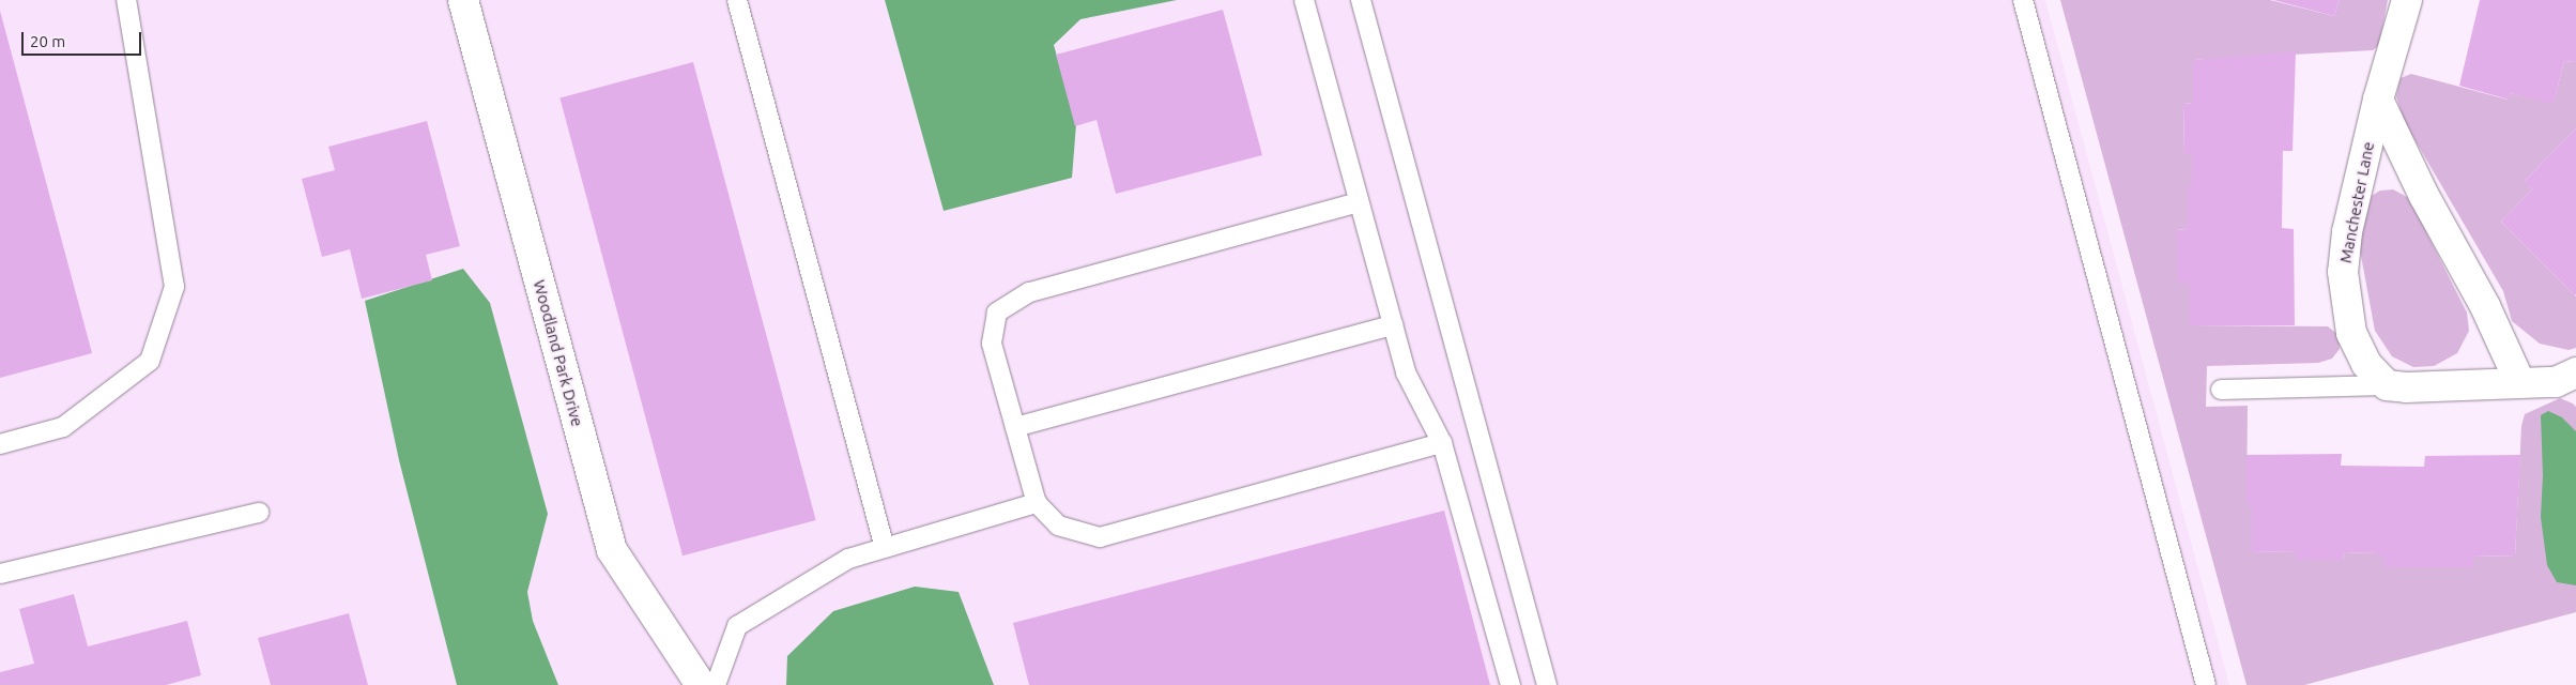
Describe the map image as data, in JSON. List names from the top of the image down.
{
  "streets": {
    "street": ["Manchester Lane", "Woodland Park Drive"]
  },
  "scale_bar": "20 m"
}
